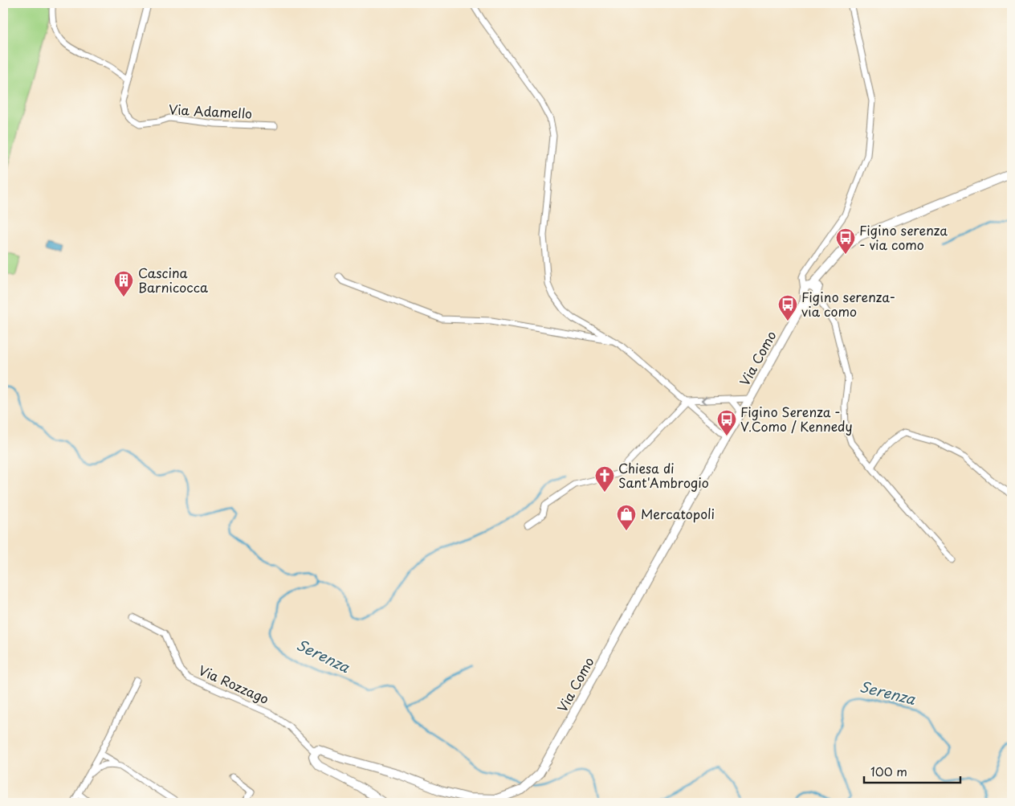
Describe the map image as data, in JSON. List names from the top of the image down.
{
  "streets": {
    "street": ["Via Adamello", "Via Como", "Via Rozzago"]
  },
  "crossings": [
    ["Via Como", "Via Rozzago"]
  ],
  "water": ["Serenza"],
  "places": {
    "bus stop": ["Figino serenza - via como", "Figino serenza- via como", "Figino Serenza - V.Como / Kennedy"],
    "building": ["Cascina Barnicocca"],
    "church": ["Chiesa di Sant'Ambrogio"],
    "shop": ["Mercatopoli"]
  },
  "scale_bar": "100 m"
}
